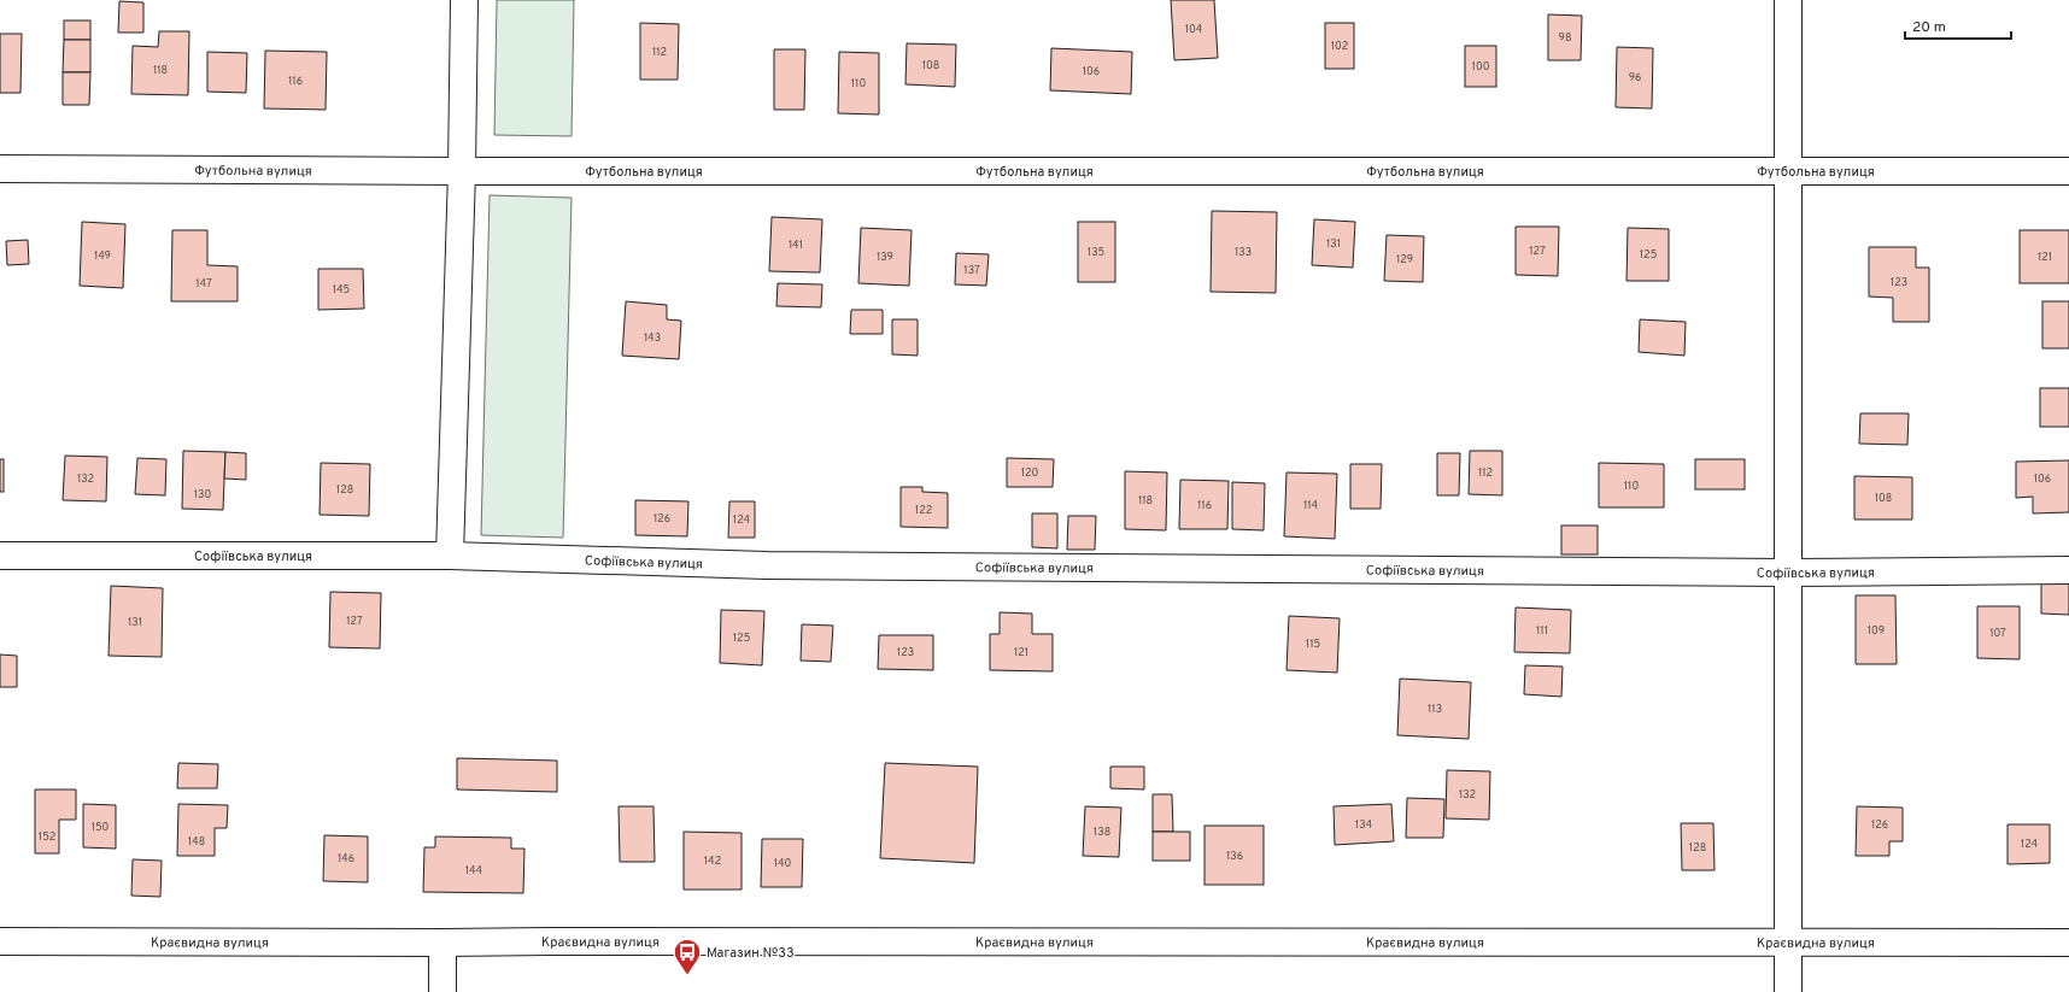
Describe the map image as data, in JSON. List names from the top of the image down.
{
  "streets": {
    "street": ["Футбольна вулиця", "Софіївська вулиця", "Краєвидна вулиця"]
  },
  "places": {
    "bus stop": ["Магазин №33"]
  },
  "house_numbers": [
    "104",
    "98",
    "102",
    "112",
    "108",
    "100",
    "118",
    "106",
    "96",
    "116",
    "110",
    "131",
    "141",
    "127",
    "135",
    "133",
    "125",
    "149",
    "139",
    "121",
    "129",
    "137",
    "123",
    "147",
    "145",
    "143",
    "120",
    "112",
    "132",
    "106",
    "110",
    "128",
    "130",
    "108",
    "118",
    "116",
    "114",
    "122",
    "126",
    "124",
    "127",
    "131",
    "111",
    "109",
    "107",
    "125",
    "115",
    "123",
    "121",
    "113",
    "132",
    "134",
    "126",
    "150",
    "138",
    "152",
    "148",
    "124",
    "128",
    "136",
    "146",
    "142",
    "140",
    "144"
  ],
  "scale_bar": "20 m"
}
